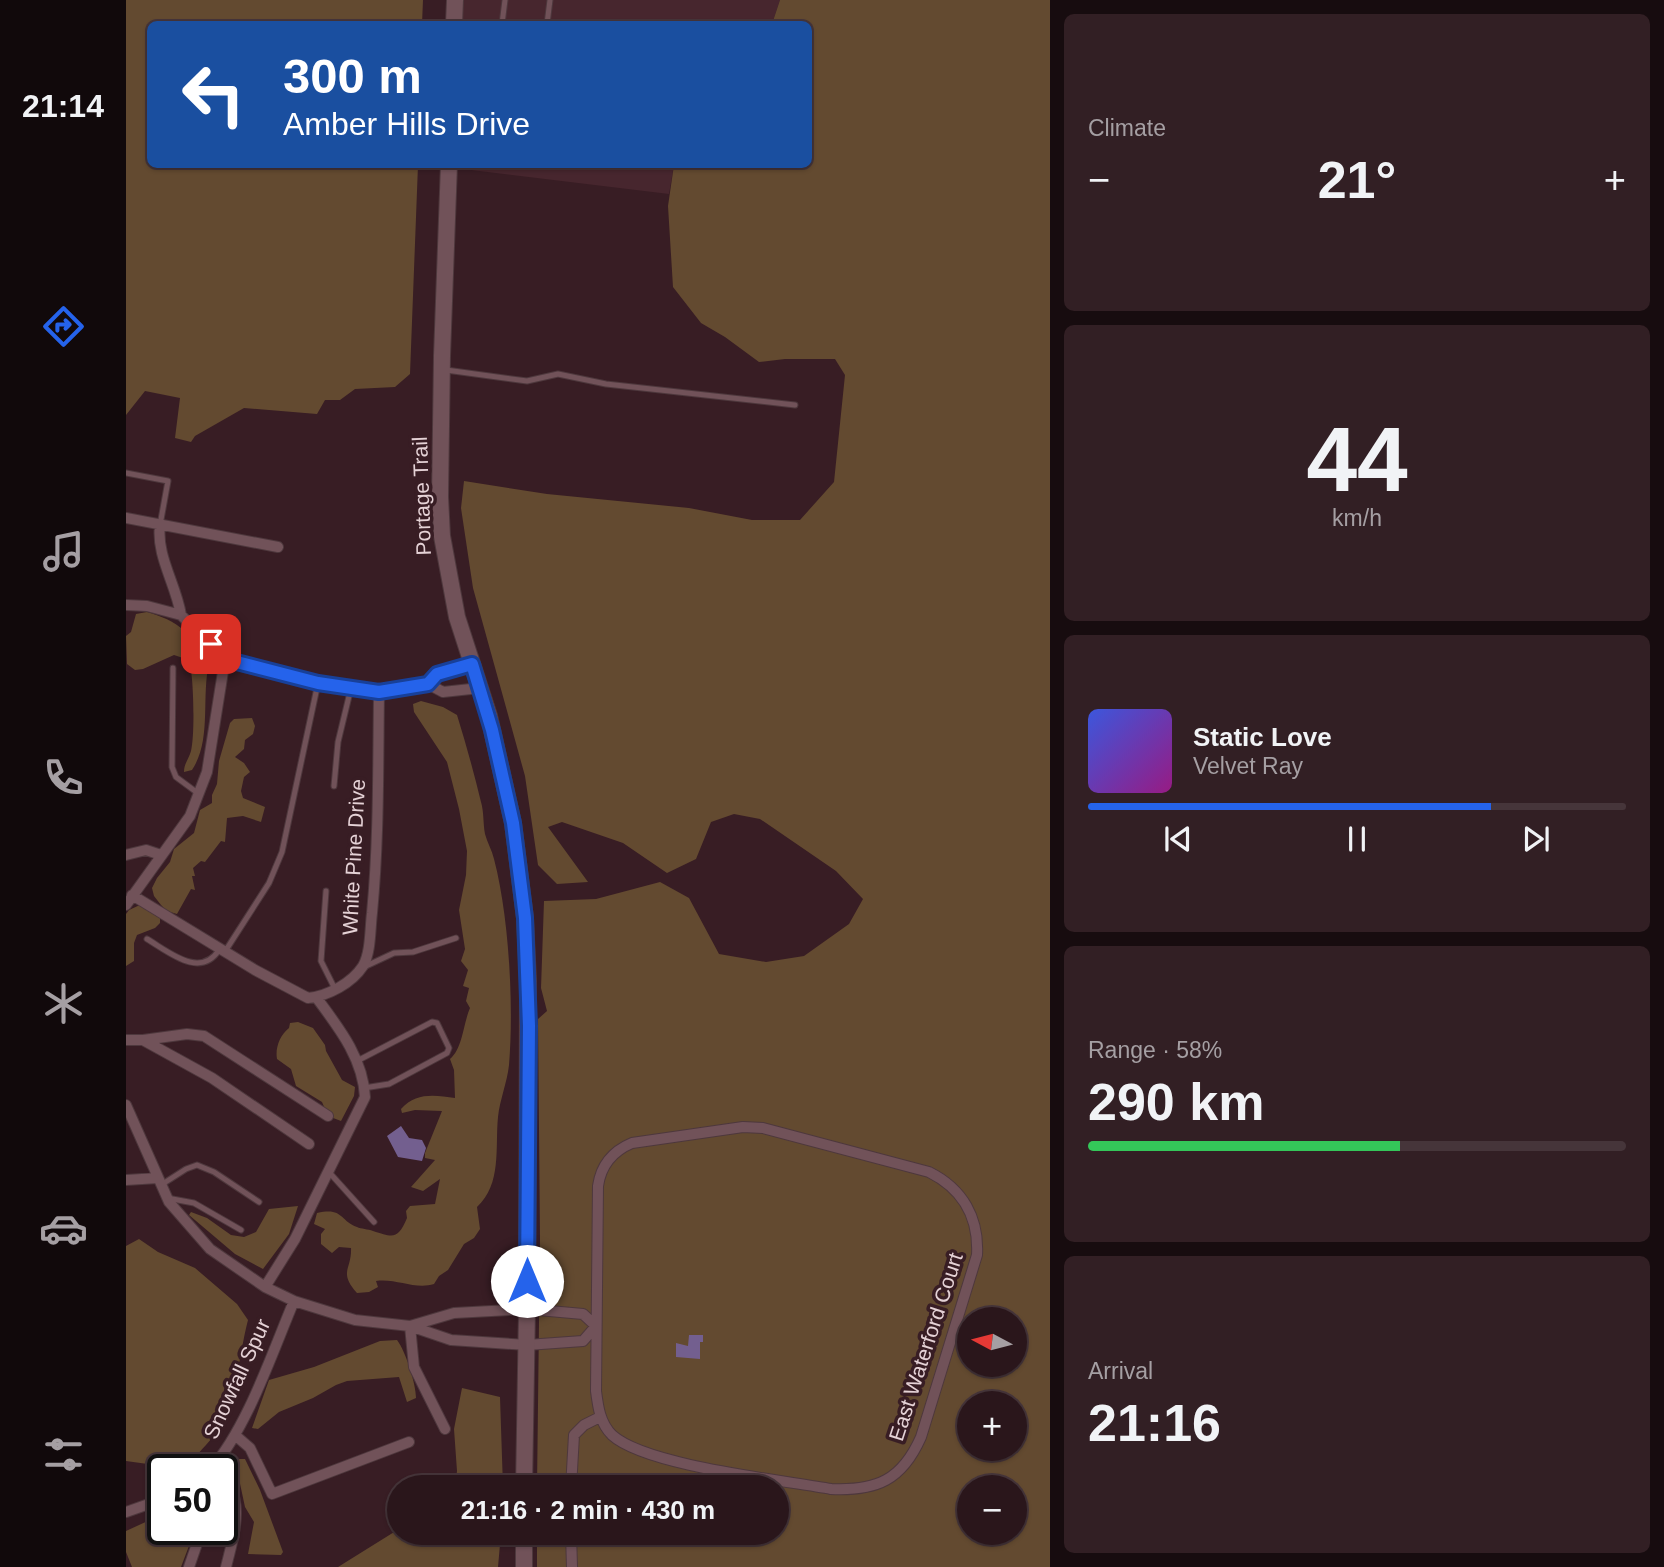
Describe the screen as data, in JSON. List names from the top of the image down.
{
  "streets": {
    "main road": ["Portage Trail"],
    "street": ["White Pine Drive", "East Waterford Court", "Snowfall Spur"]
  },
  "north": "left",
  "page": {
    "tabs": "21:14",
    "tile": [
      "Climate",
      ["44", "km/h"],
      ["Range · 58%", "290 km"],
      ["Arrival", "21:16"]
    ],
    "turn": ["300 m", "Amber Hills Drive"],
    "heat": ["−", "21°", "+"],
    "song": ["Static Love", "Velvet Ray"],
    "map_buttons": ["+", "−"],
    "limit": "50",
    "trip": "21:16 · 2 min · 430 m"
  }
}
